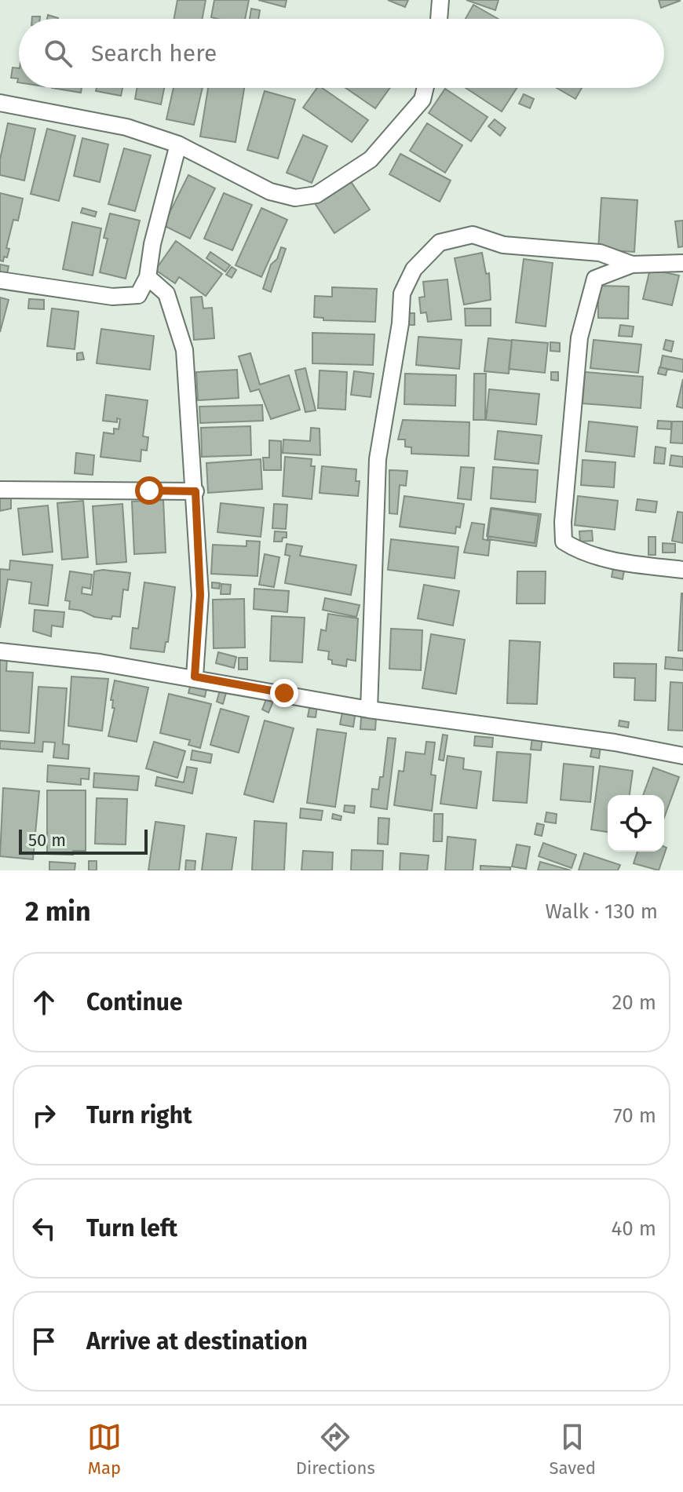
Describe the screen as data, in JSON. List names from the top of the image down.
{
  "scale_bar": "50 m",
  "page": {
    "search": "Search here",
    "scale": "50 m",
    "heading": ["2 min", "Walk · 130 m"],
    "list": [
      ["Continue", "20 m"],
      ["Turn right", "70 m"],
      ["Turn left", "40 m"],
      "Arrive at destination"
    ],
    "nav": ["Map", "Directions", "Saved"]
  }
}
